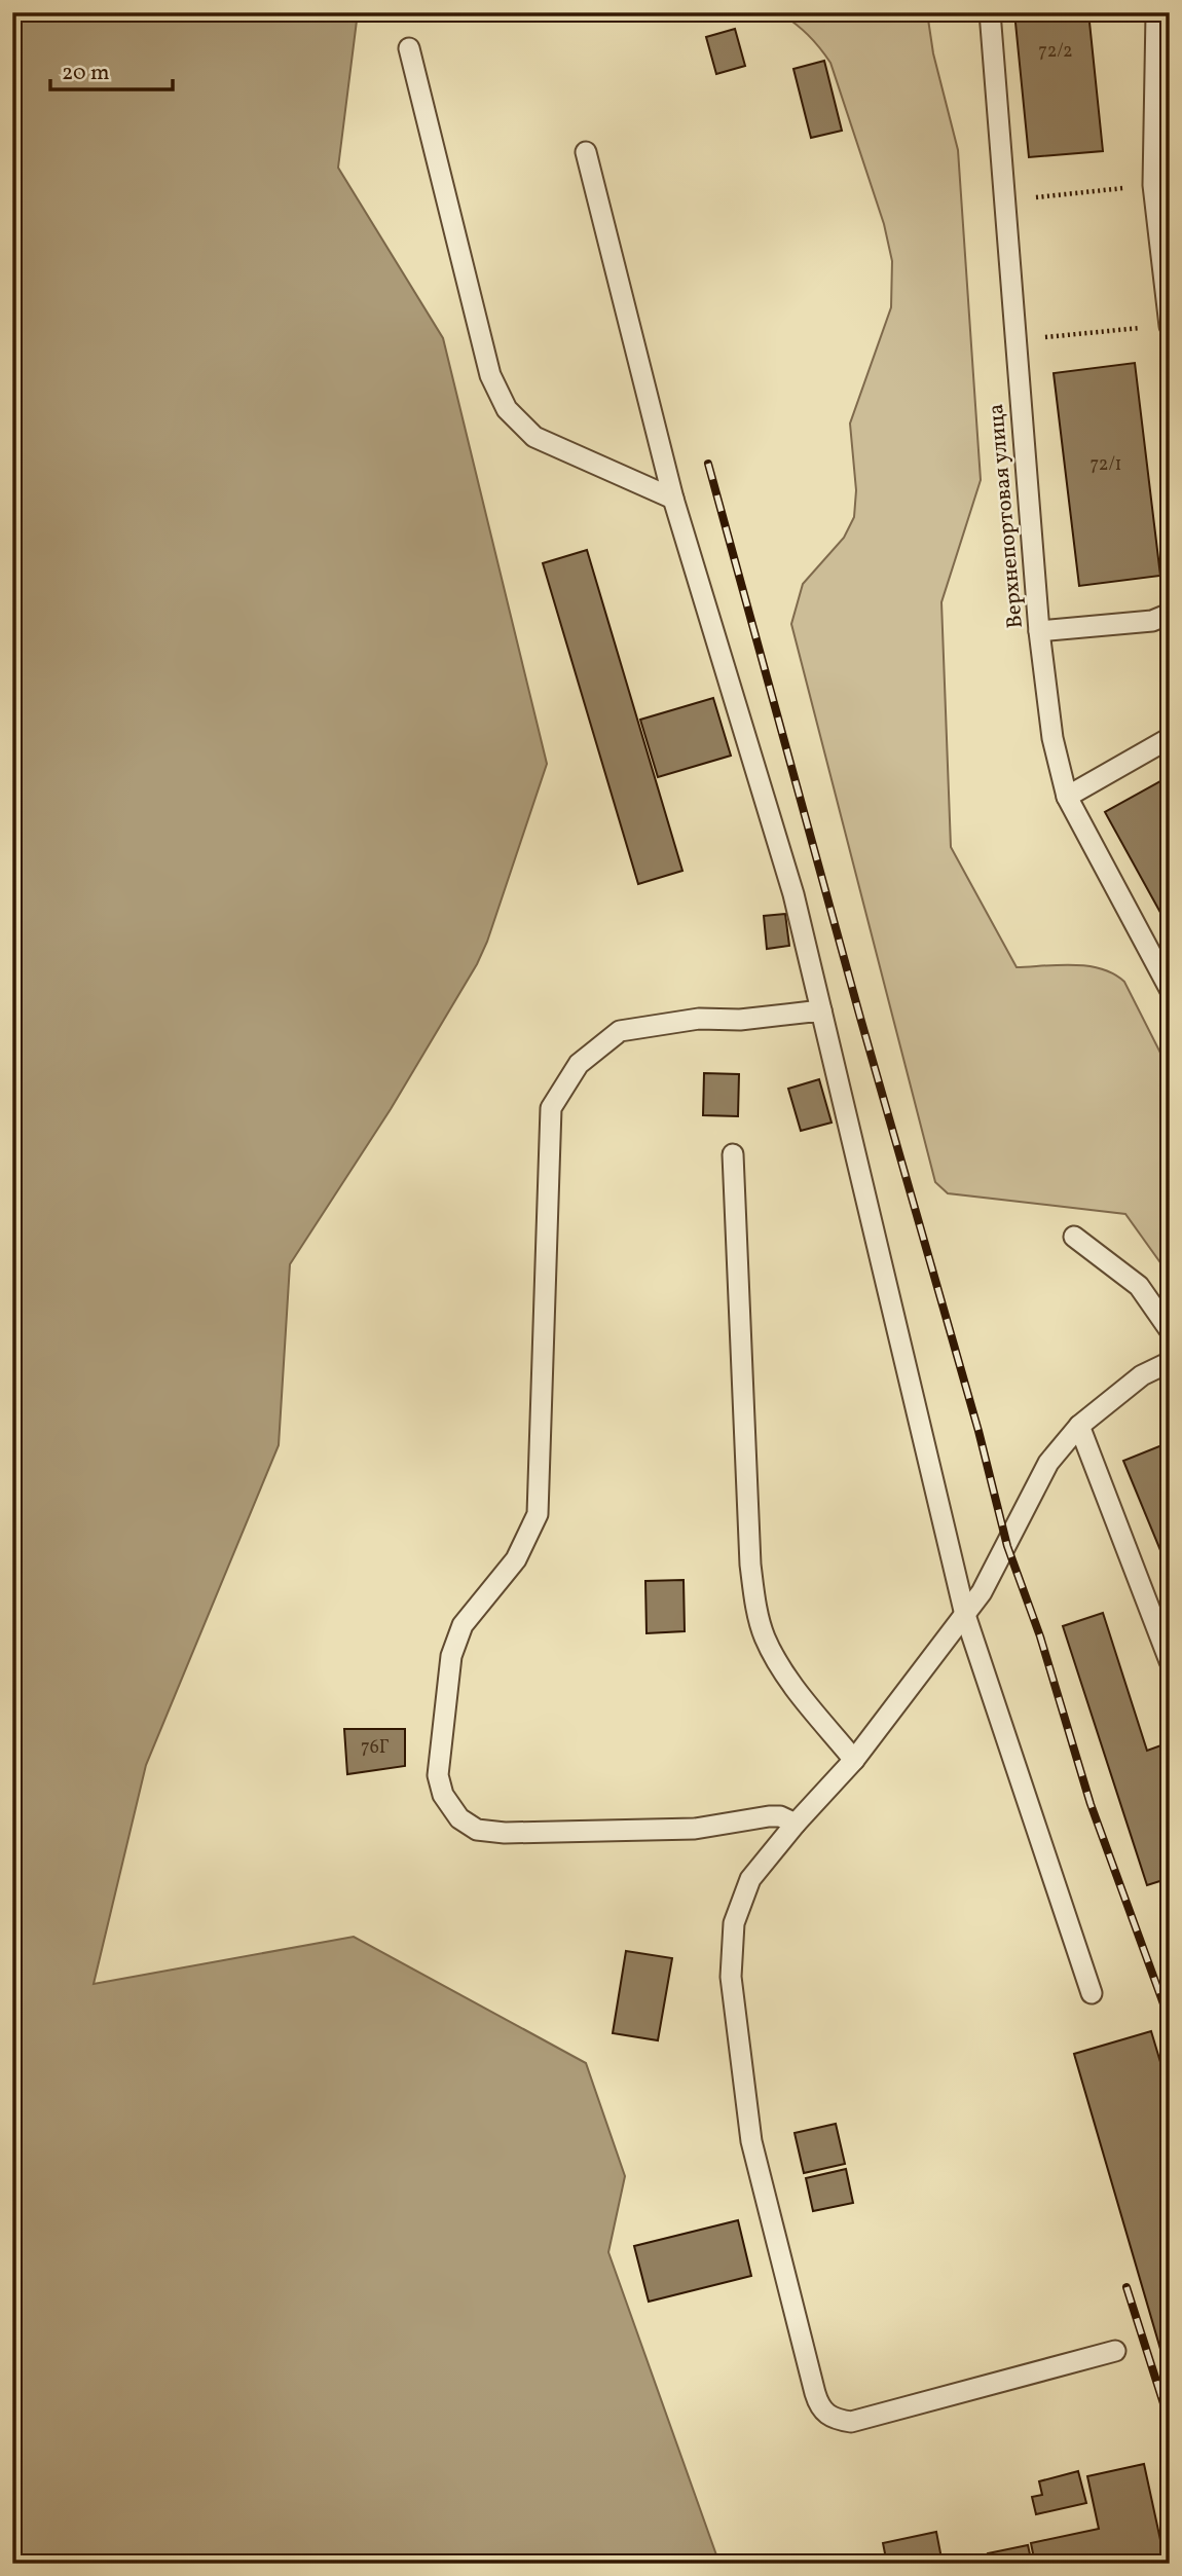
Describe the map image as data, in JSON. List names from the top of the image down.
{
  "streets": {
    "lane": ["Верхнепортовая улица"]
  },
  "house_numbers": ["72/2", "72/1", "76Г"],
  "scale_bar": "20 m"
}
